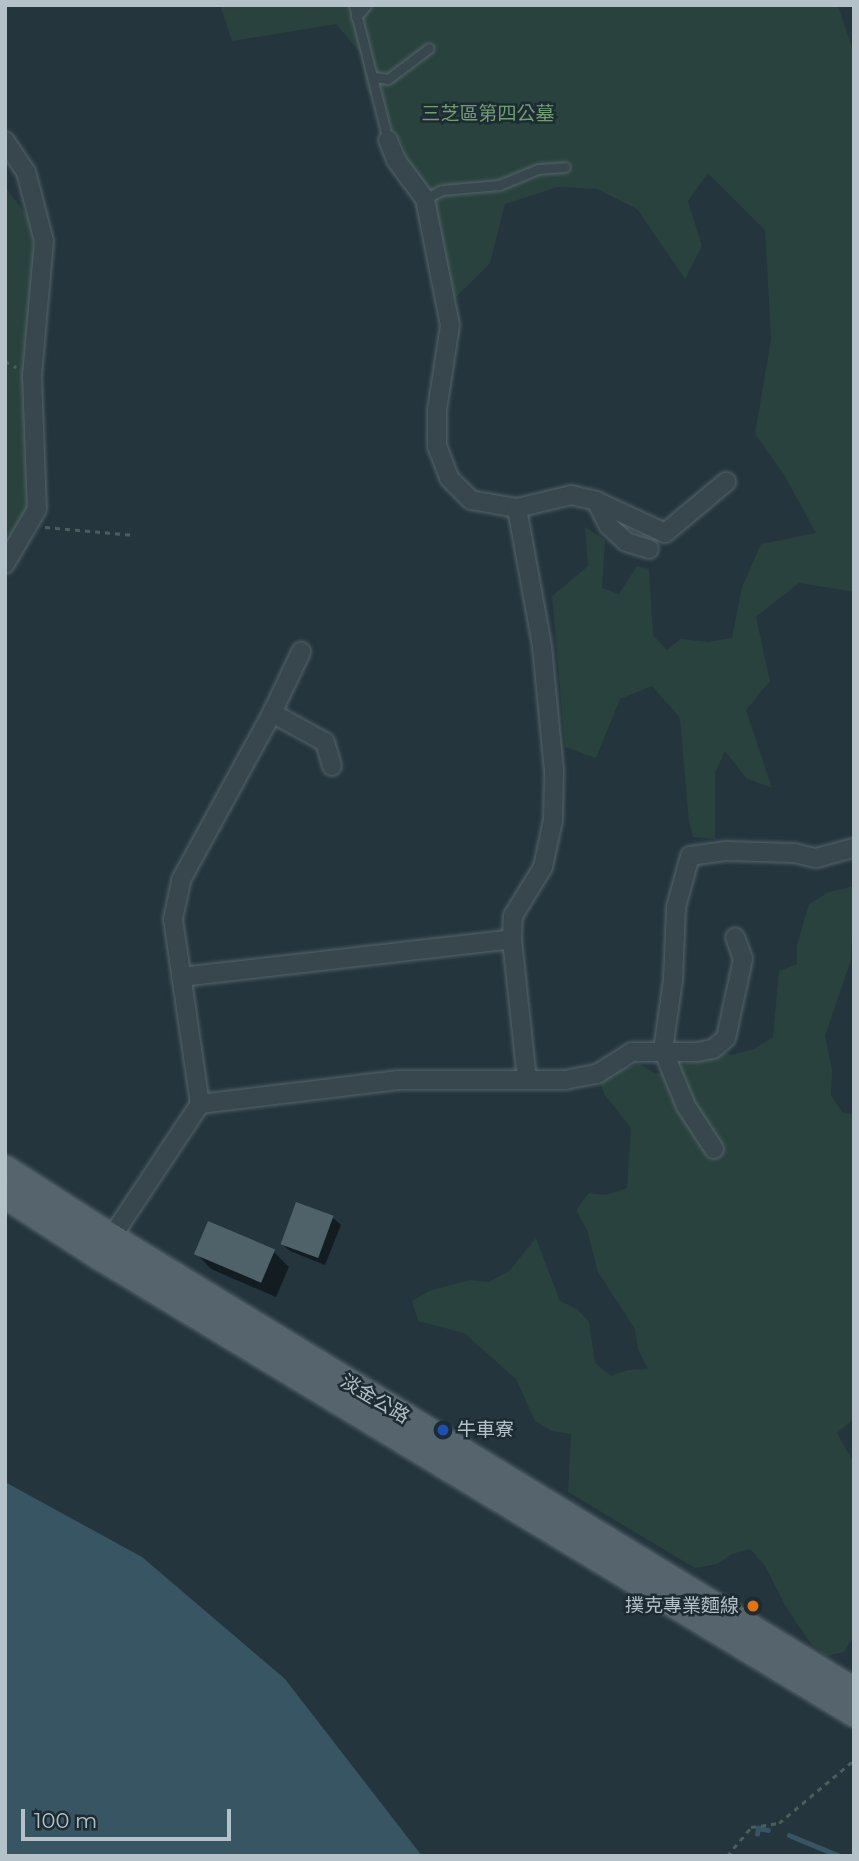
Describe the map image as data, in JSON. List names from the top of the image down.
{
  "streets": {
    "main road": ["淡金公路"]
  },
  "parks": ["三芝區第四公墓"],
  "places": ["牛車寮", "撲克專業麵線"],
  "scale_bar": "100 m"
}
